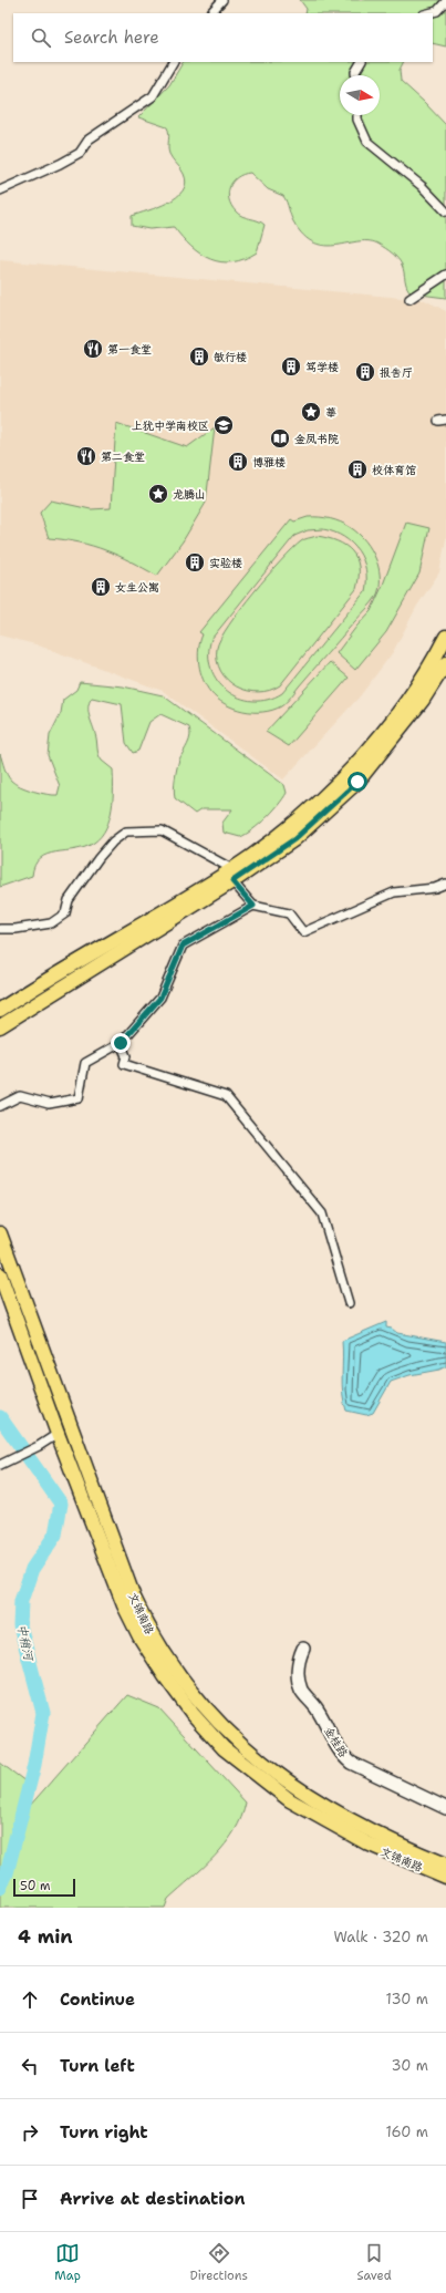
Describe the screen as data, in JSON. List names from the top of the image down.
{
  "streets": {
    "main road": ["文锦南路"],
    "street": ["金桂路"]
  },
  "water": ["中稍河"],
  "places": {
    "restaurant": ["第一食堂", "第二食堂"],
    "building": [
      "敏行楼",
      "笃学楼",
      "报告厅",
      "博雅楼",
      "校体育馆",
      "实验楼",
      "女生公寓"
    ],
    "place": ["華", "龙腾山"],
    "school or university": ["上犹中学南校区"],
    "library": ["金凤书院"]
  },
  "scale_bar": "50 m",
  "north": "right",
  "page": {
    "search": "Search here",
    "scale": "50 m",
    "heading": ["4 min", "Walk · 320 m"],
    "list": [
      ["Continue", "130 m"],
      ["Turn left", "30 m"],
      ["Turn right", "160 m"],
      "Arrive at destination"
    ],
    "nav": ["Map", "Directions", "Saved"]
  }
}
